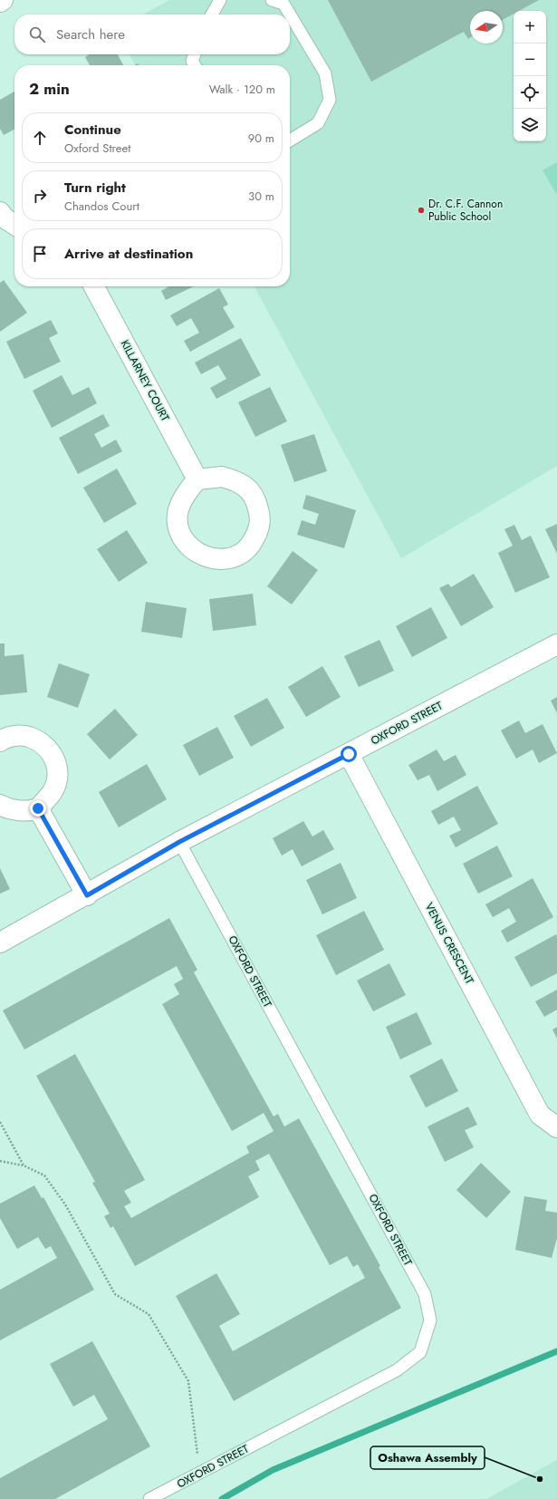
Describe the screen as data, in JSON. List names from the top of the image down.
{
  "streets": {
    "street": ["KILLARNEY COURT", "OXFORD STREET", "VENUS CRESCENT"]
  },
  "crossings": [
    ["OXFORD STREET", "VENUS CRESCENT"]
  ],
  "places": ["Dr. C.F. Cannon Public School", "Oshawa Assembly"],
  "north": "left",
  "page": {
    "map_buttons": ["+", "−"],
    "search": "Search here",
    "heading": ["2 min", "Walk · 120 m"],
    "list": [
      ["Continue", "Oxford Street", "90 m"],
      ["Turn right", "Chandos Court", "30 m"],
      "Arrive at destination"
    ]
  }
}
